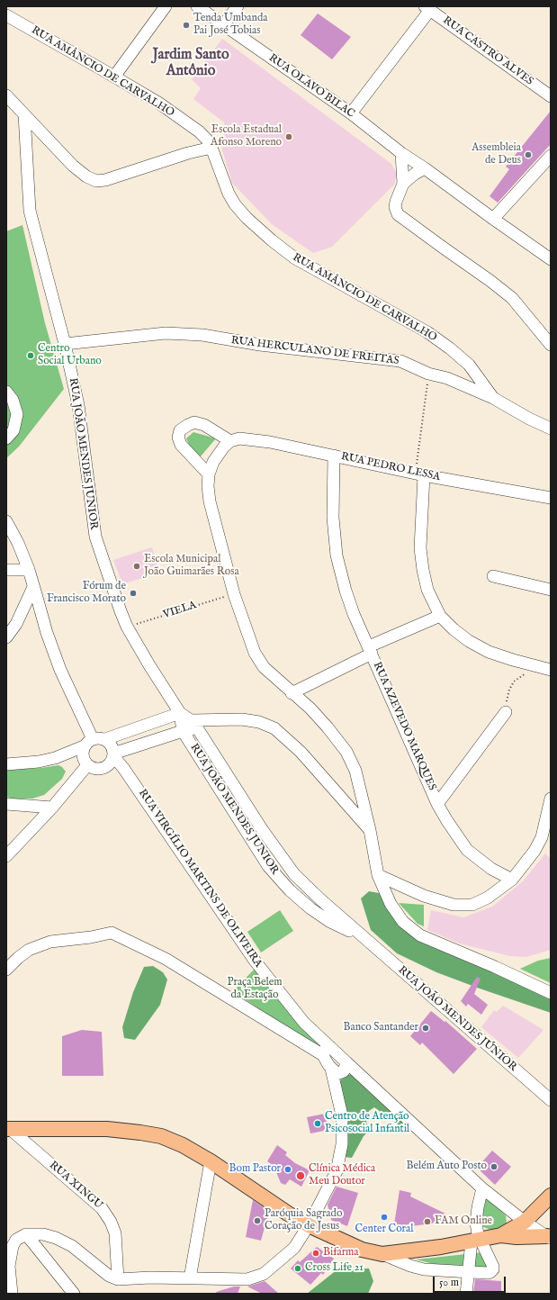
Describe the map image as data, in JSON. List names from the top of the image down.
{
  "streets": {
    "street": [
      "RUA CASTRO ALVES",
      "RUA AMÂNCIO DE CARVALHO",
      "RUA OLAVO BILAC",
      "RUA HERCULANO DE FREITAS",
      "RUA JOÃO MENDES JUNIOR",
      "RUA PEDRO LESSA",
      "RUA AZEVEDO MARQUES",
      "RUA VIRGÍLIO MARTINS DE OLIVEIRA",
      "RUA JOÃO MENDES JÚNIOR",
      "RUA XINGU"
    ],
    "path": ["VIELA"]
  },
  "crossings": [
    ["RUA AMÂNCIO DE CARVALHO", "RUA HERCULANO DE FREITAS"],
    ["RUA HERCULANO DE FREITAS", "RUA JOÃO MENDES JUNIOR"],
    ["RUA JOÃO MENDES JUNIOR", "VIELA"],
    ["RUA JOÃO MENDES JUNIOR", "RUA JOÃO MENDES JÚNIOR"],
    ["RUA PEDRO LESSA", "RUA AZEVEDO MARQUES"]
  ],
  "districts": ["Jardim Santo Antônio"],
  "parks": ["Praça Belem da Estação"],
  "places": [
    "Tenda Umbanda Pai José Tobias",
    "Escola Estadual Afonso Moreno",
    "Assembleia de Deus",
    "Centro Social Urbano",
    "Escola Municipal João Guimarães Rosa",
    "Fórum de Francisco Morato",
    "Banco Santander",
    "Centro de Atenção Psicosocial Infantil",
    "Belém Auto Posto",
    "Bom Pastor",
    "Clínica Médica Meu Doutor",
    "Center Coral",
    "Paróquia Sagrado Coração de Jesus",
    "FAM Online",
    "Bifarma",
    "Cross Life 21"
  ],
  "scale_bar": "50 m"
}
